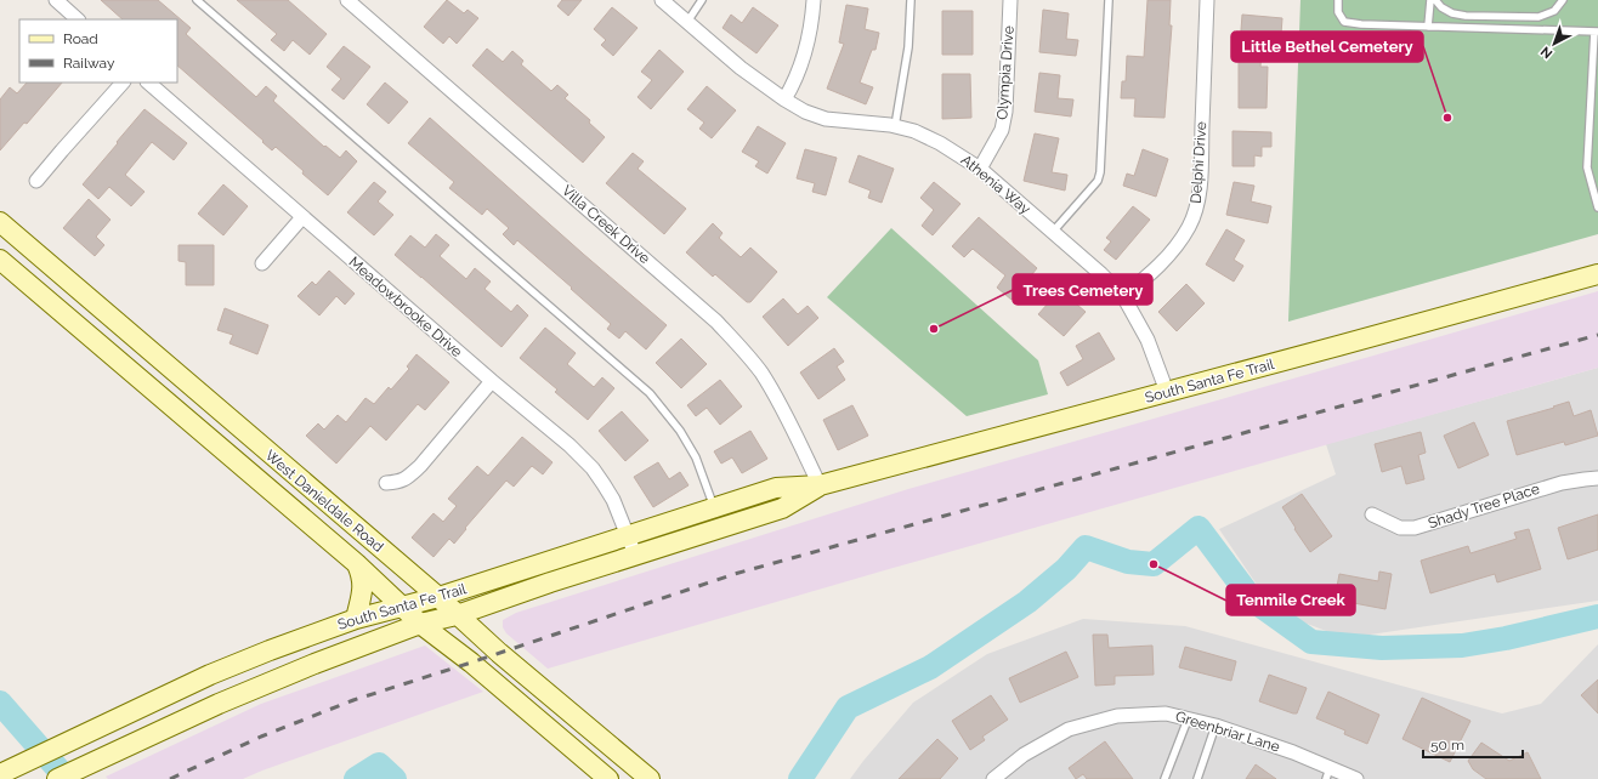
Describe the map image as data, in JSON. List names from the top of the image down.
{
  "streets": {
    "main road": ["South Santa Fe Trail", "West Danieldale Road"],
    "street": [
      "Olympia Drive",
      "Delphi Drive",
      "Athenia Way",
      "Villa Creek Drive",
      "Meadowbrooke Drive",
      "Shady Tree Place",
      "Greenbriar Lane"
    ]
  },
  "crossings": [
    ["Olympia Drive", "Athenia Way"],
    ["Delphi Drive", "Athenia Way"],
    ["Athenia Way", "South Santa Fe Trail"],
    ["Villa Creek Drive", "South Santa Fe Trail"],
    ["Meadowbrooke Drive", "South Santa Fe Trail"],
    ["South Santa Fe Trail", "West Danieldale Road"]
  ],
  "places": ["Little Bethel Cemetery", "Trees Cemetery", "Tenmile Creek"],
  "legend": ["Road", "Railway"],
  "scale_bar": "50 m",
  "north": "bottom left"
}
